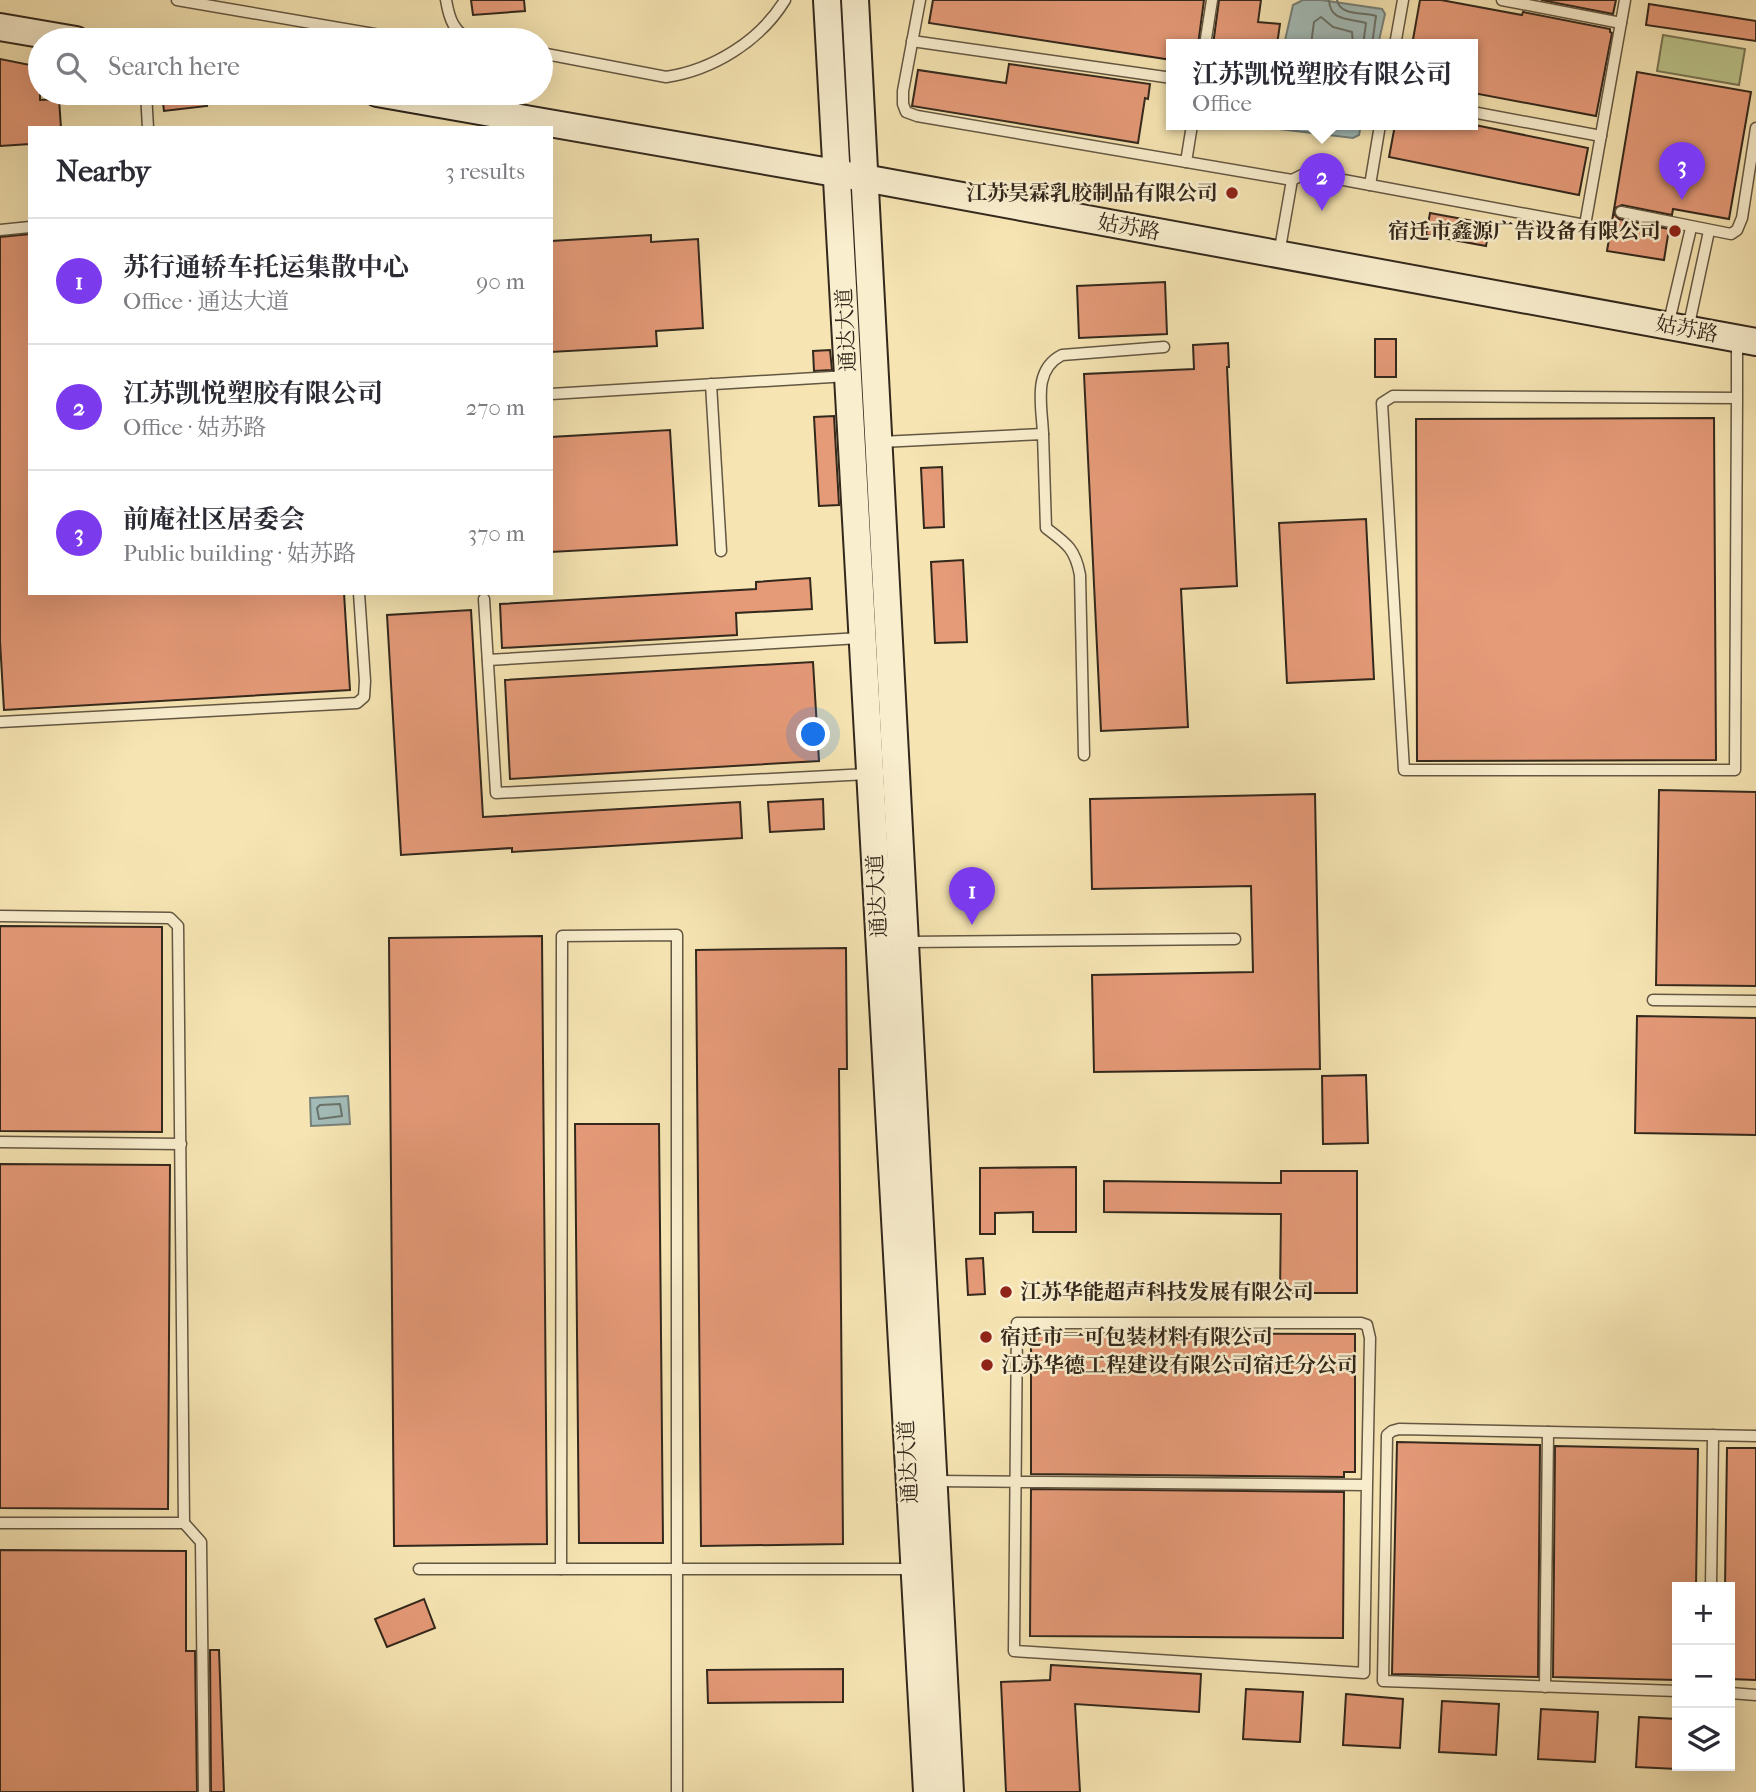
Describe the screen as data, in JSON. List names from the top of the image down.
{
  "streets": {
    "main road": ["姑苏路", "通达大道"]
  },
  "crossings": [
    ["姑苏路", "通达大道"]
  ],
  "places": [
    "江苏昊霖乳胶制品有限公司",
    "宿迁市鑫源广告设备有限公司",
    "江苏华能超声科技发展有限公司",
    "宿迁市一可包装材料有限公司",
    "江苏华德工程建设有限公司宿迁分公司"
  ],
  "page": {
    "search": "Search here",
    "popup": ["江苏凯悦塑胶有限公司", "Office"],
    "heading": ["Nearby", "3 results"],
    "pins": ["3", "2", "1"],
    "list": [
      {
        "mark": "1",
        "name": "苏行通轿车托运集散中心",
        "note": "Office · 通达大道",
        "value": "90 m"
      },
      {
        "mark": "2",
        "name": "江苏凯悦塑胶有限公司",
        "note": "Office · 姑苏路",
        "value": "270 m"
      },
      {
        "mark": "3",
        "name": "前庵社区居委会",
        "note": "Public building · 姑苏路",
        "value": "370 m"
      }
    ],
    "map_buttons": ["+", "−"]
  }
}
